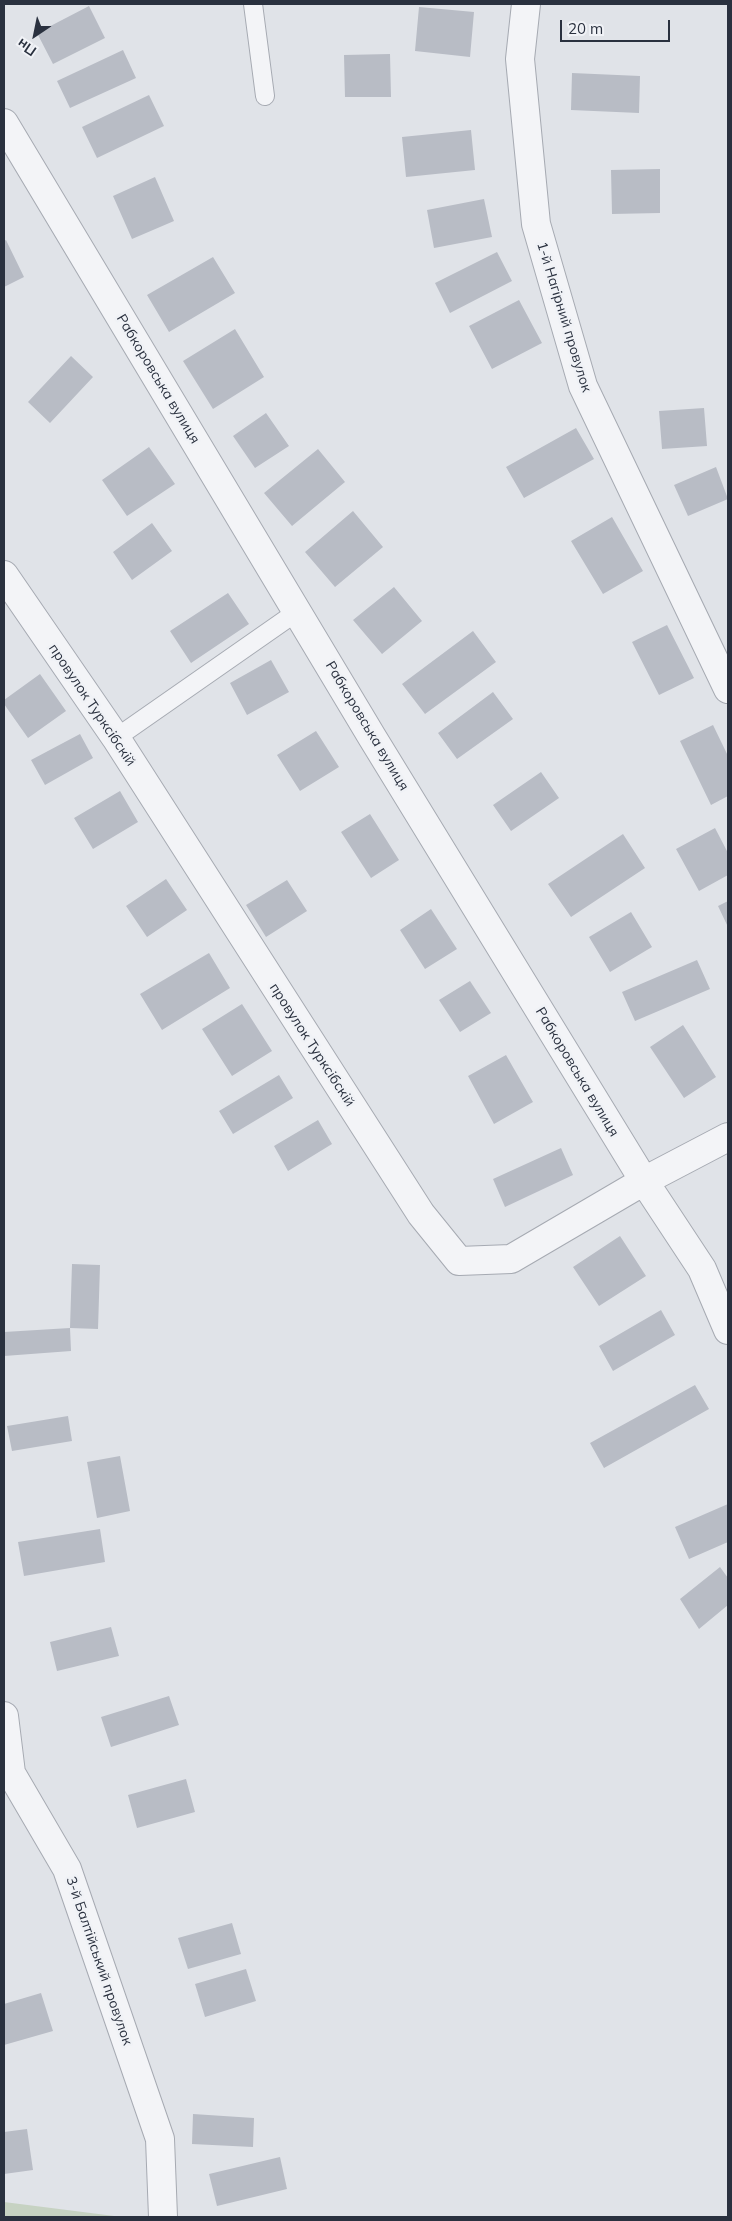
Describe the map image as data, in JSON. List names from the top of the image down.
{
  "streets": {
    "street": [
      "1-й Нагірний провулок",
      "Рабкоровська вулиця",
      "провулок Турксібскій",
      "3-й Балтійський провулок"
    ]
  },
  "crossings": [
    ["Рабкоровська вулиця", "провулок Турксібскій"]
  ],
  "scale_bar": "20 m",
  "north": "bottom left"
}
